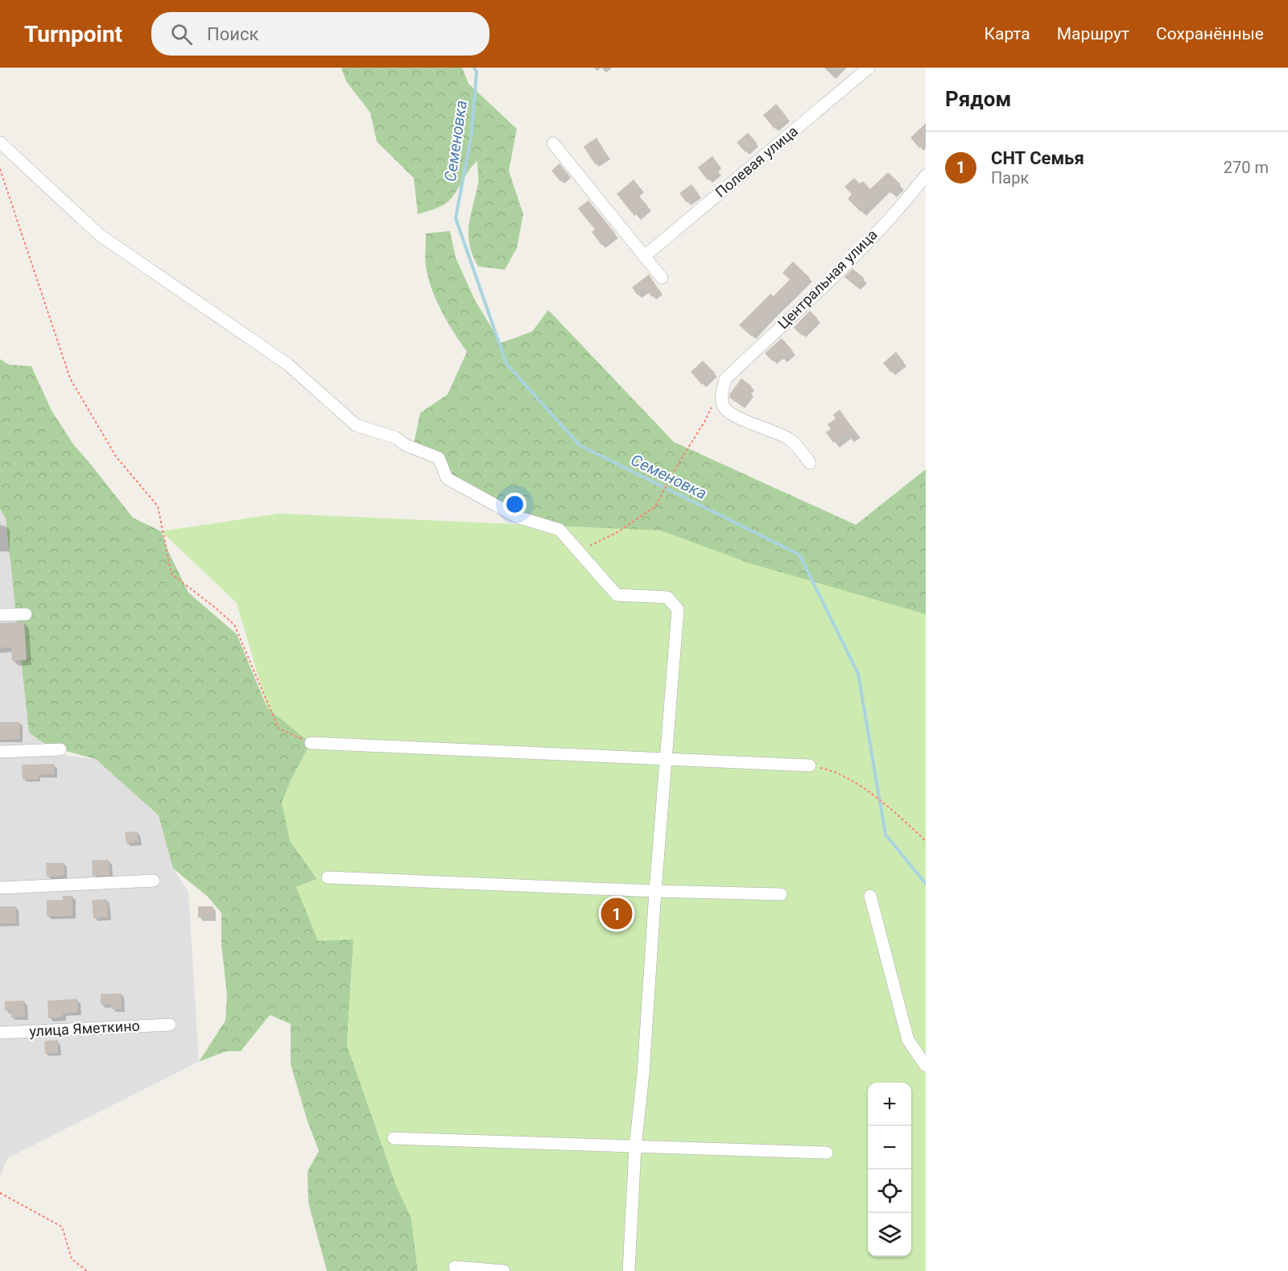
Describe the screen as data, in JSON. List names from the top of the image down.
{
  "streets": {
    "street": ["Полевая улица", "Центральная улица", "улица Яметкино"]
  },
  "water": ["Семеновка"],
  "page": {
    "header": "Turnpoint",
    "search": "Поиск",
    "nav": ["Карта", "Маршрут", "Сохранённые"],
    "heading": "Рядом",
    "list": [
      {
        "mark": "1",
        "name": "СНТ Семья",
        "note": "Парк",
        "value": "270 m"
      }
    ],
    "pins": "1",
    "map_buttons": ["+", "−"]
  }
}
